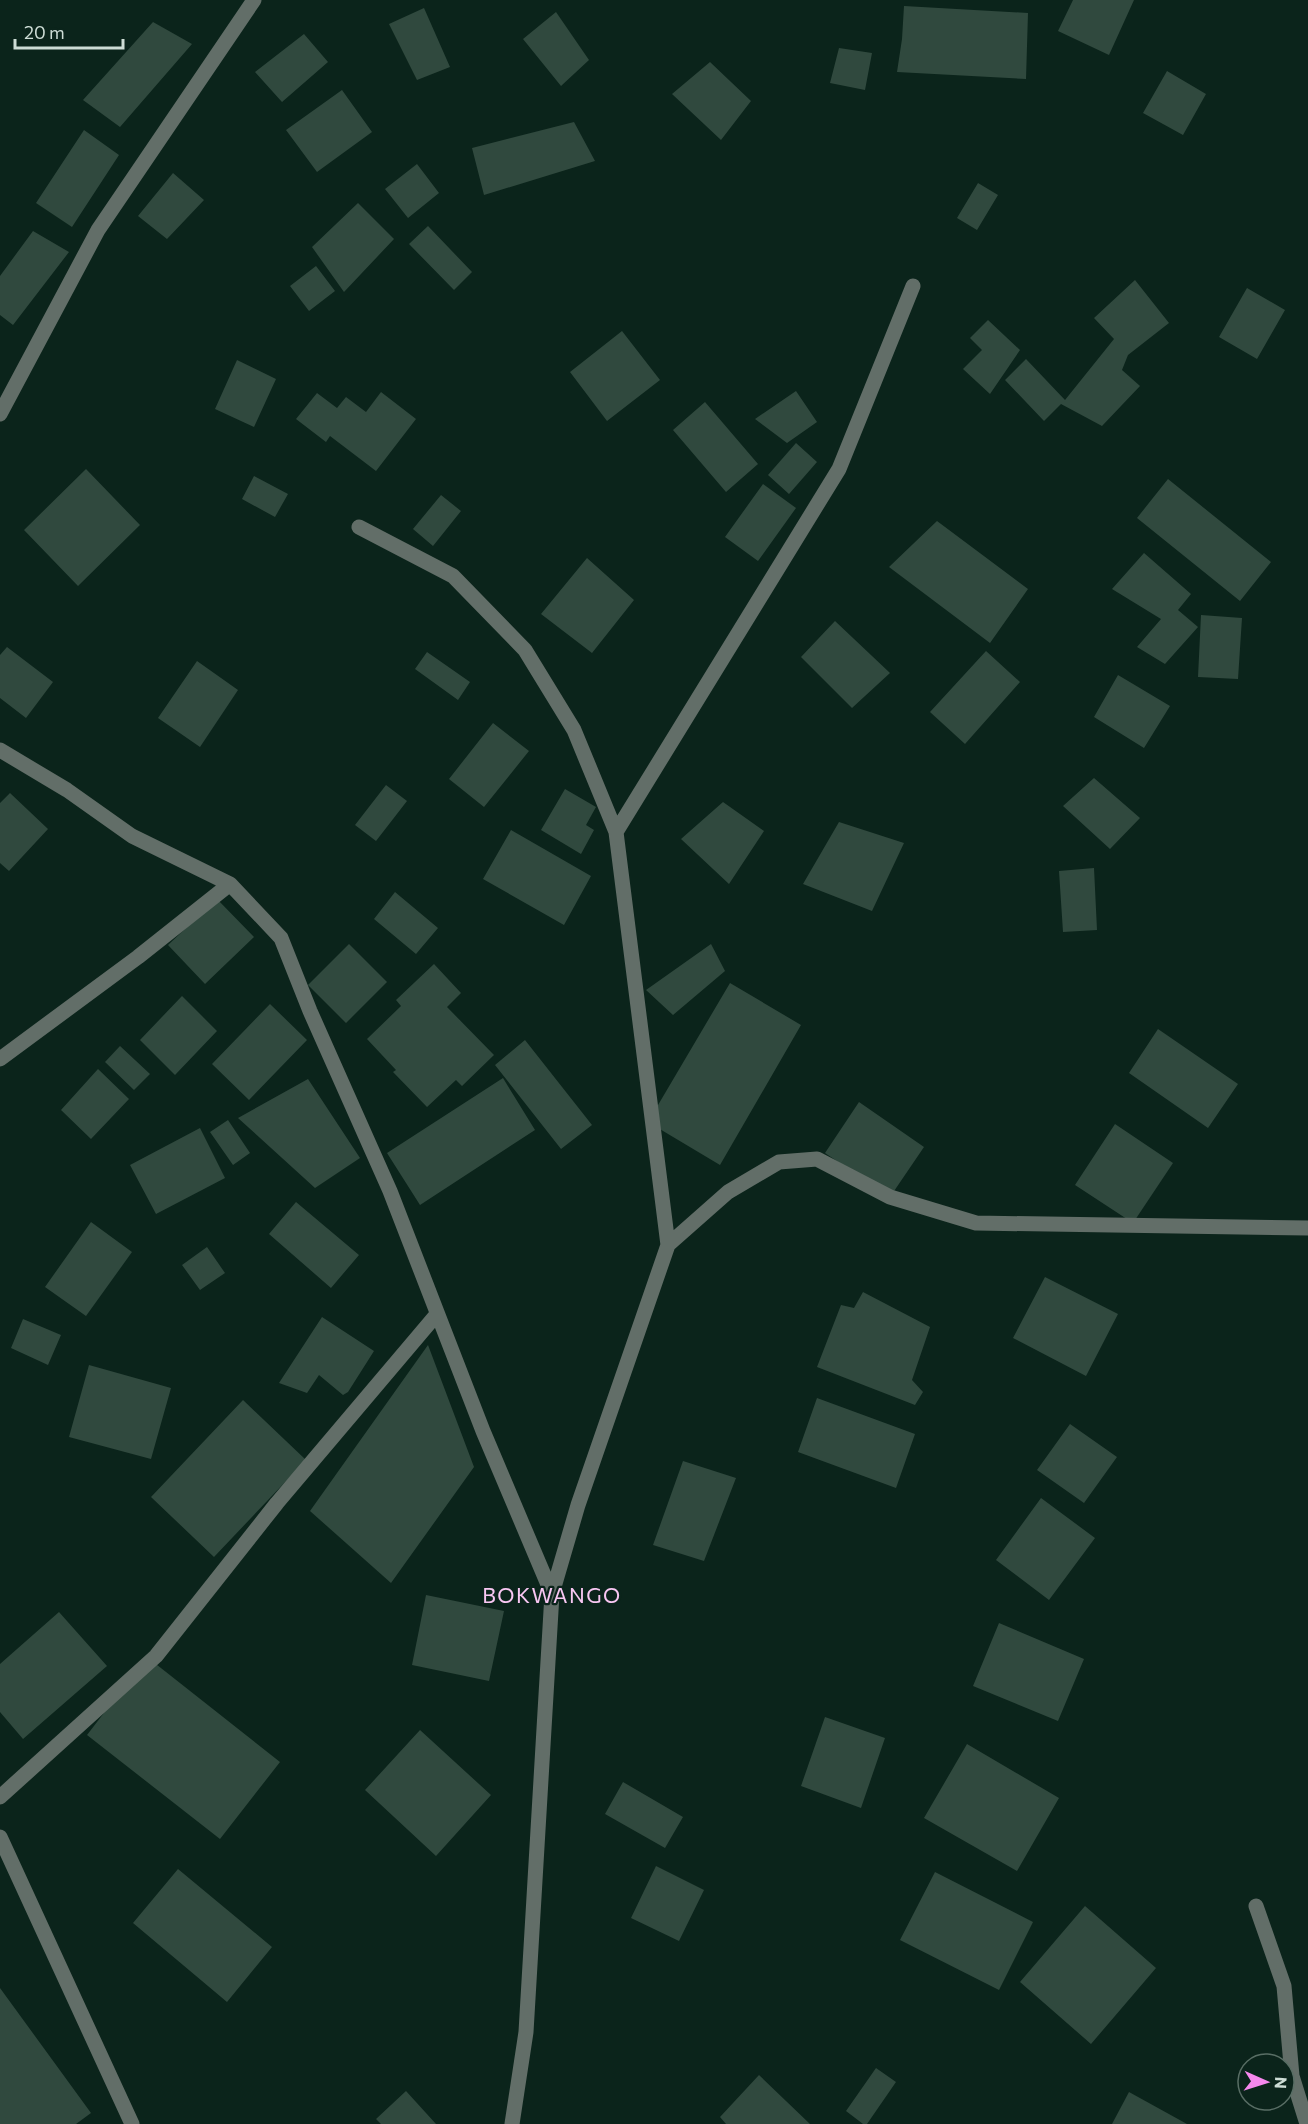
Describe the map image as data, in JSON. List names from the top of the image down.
{
  "districts": ["BOKWANGO"],
  "scale_bar": "20 m",
  "north": "right"
}
